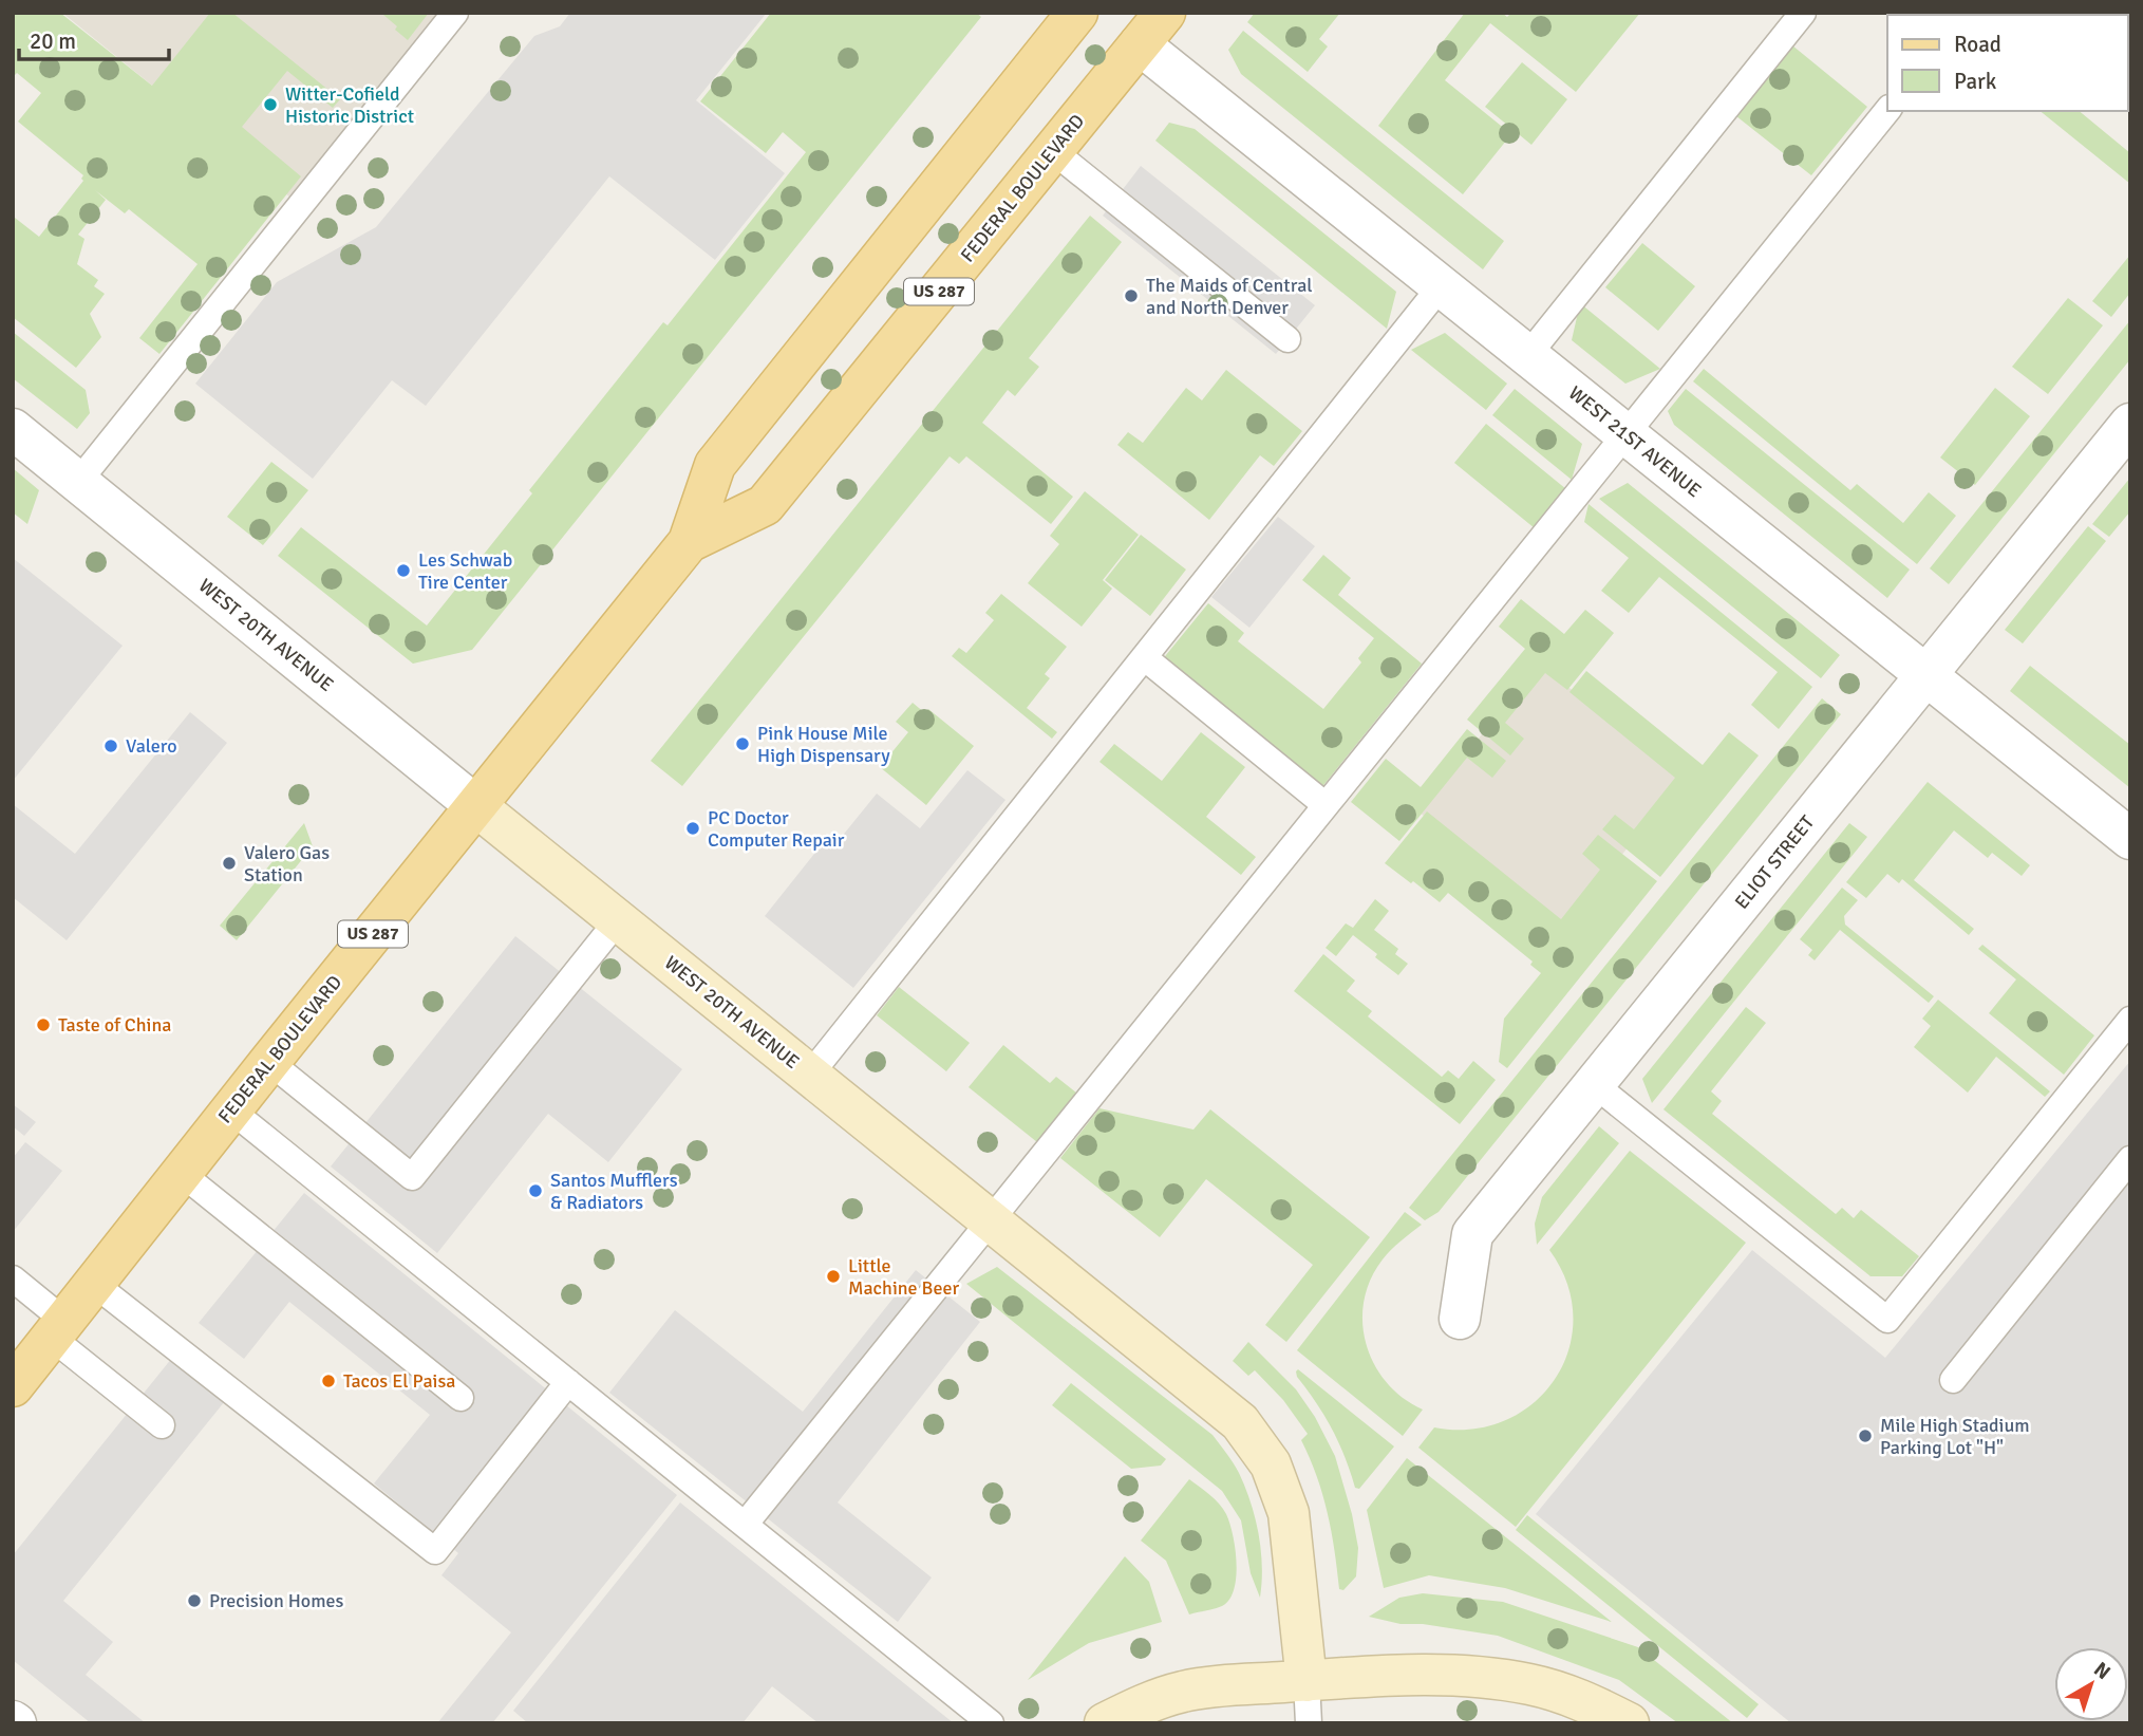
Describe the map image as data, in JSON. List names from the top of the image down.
{
  "streets": {
    "main road": ["FEDERAL BOULEVARD", "US 287"],
    "street": ["WEST 21ST AVENUE", "WEST 20TH AVENUE", "ELIOT STREET"]
  },
  "crossings": [
    ["FEDERAL BOULEVARD", "WEST 21ST AVENUE"],
    ["FEDERAL BOULEVARD", "WEST 20TH AVENUE"],
    ["WEST 21ST AVENUE", "ELIOT STREET"]
  ],
  "places": [
    "Witter-Cofield Historic District",
    "The Maids of Central and North Denver",
    "Les Schwab Tire Center",
    "Pink House Mile High Dispensary",
    "Valero",
    "PC Doctor Computer Repair",
    "Valero Gas Station",
    "Taste of China",
    "Santos Mufflers & Radiators",
    "Little Machine Beer",
    "Tacos El Paisa",
    "Mile High Stadium Parking Lot \"H\"",
    "Precision Homes"
  ],
  "legend": ["Road", "Park"],
  "scale_bar": "20 m",
  "north": "top right"
}
